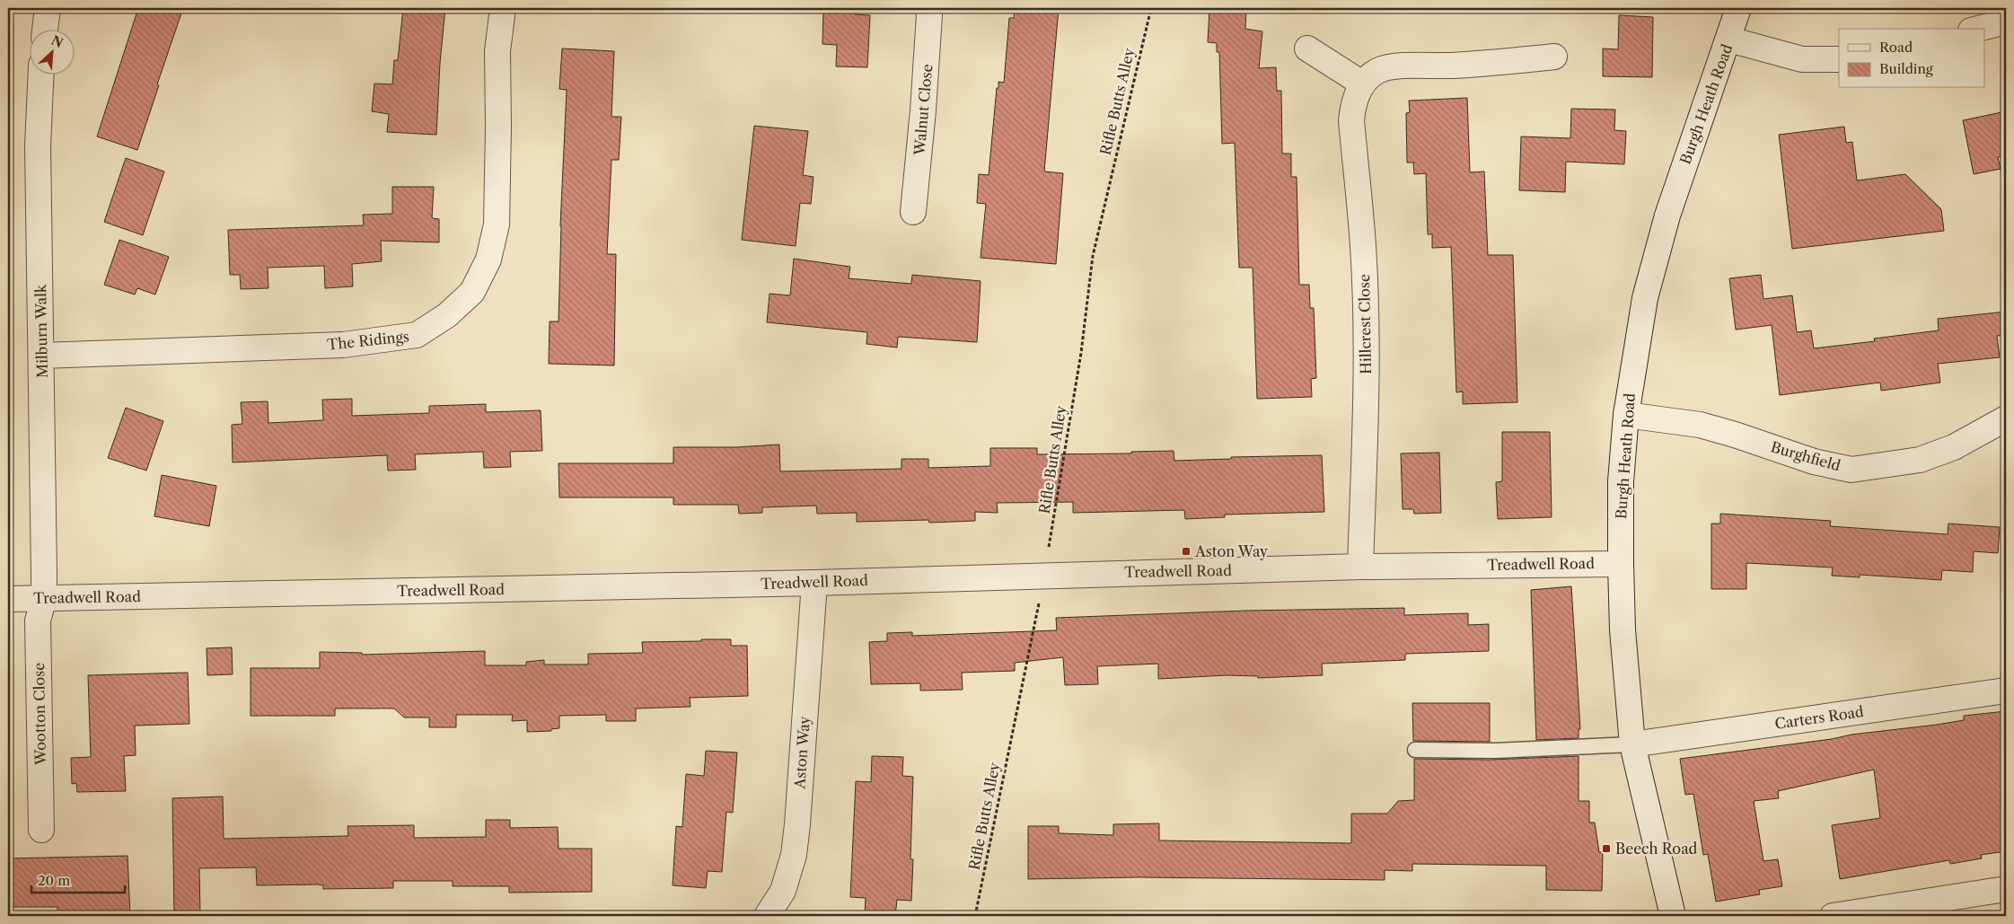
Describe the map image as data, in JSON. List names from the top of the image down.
{
  "streets": {
    "street": [
      "Burgh Heath Road",
      "Walnut Close",
      "Hillcrest Close",
      "Milburn Walk",
      "The Ridings",
      "Burghfield",
      "Treadwell Road",
      "Wootton Close",
      "Carters Road",
      "Aston Way"
    ],
    "path": ["Rifle Butts Alley"]
  },
  "crossings": [
    ["Rifle Butts Alley", "Treadwell Road"],
    ["Burgh Heath Road", "Burghfield"],
    ["Burgh Heath Road", "Treadwell Road"],
    ["Burgh Heath Road", "Carters Road"],
    ["Hillcrest Close", "Treadwell Road"],
    ["Milburn Walk", "The Ridings"],
    ["Milburn Walk", "Treadwell Road"],
    ["Milburn Walk", "Wootton Close"],
    ["Treadwell Road", "Wootton Close"],
    ["Treadwell Road", "Aston Way"]
  ],
  "places": {
    "transit": ["Aston Way", "Beech Road"]
  },
  "legend": ["Road", "Building"],
  "scale_bar": "20 m",
  "north": "top right"
}
